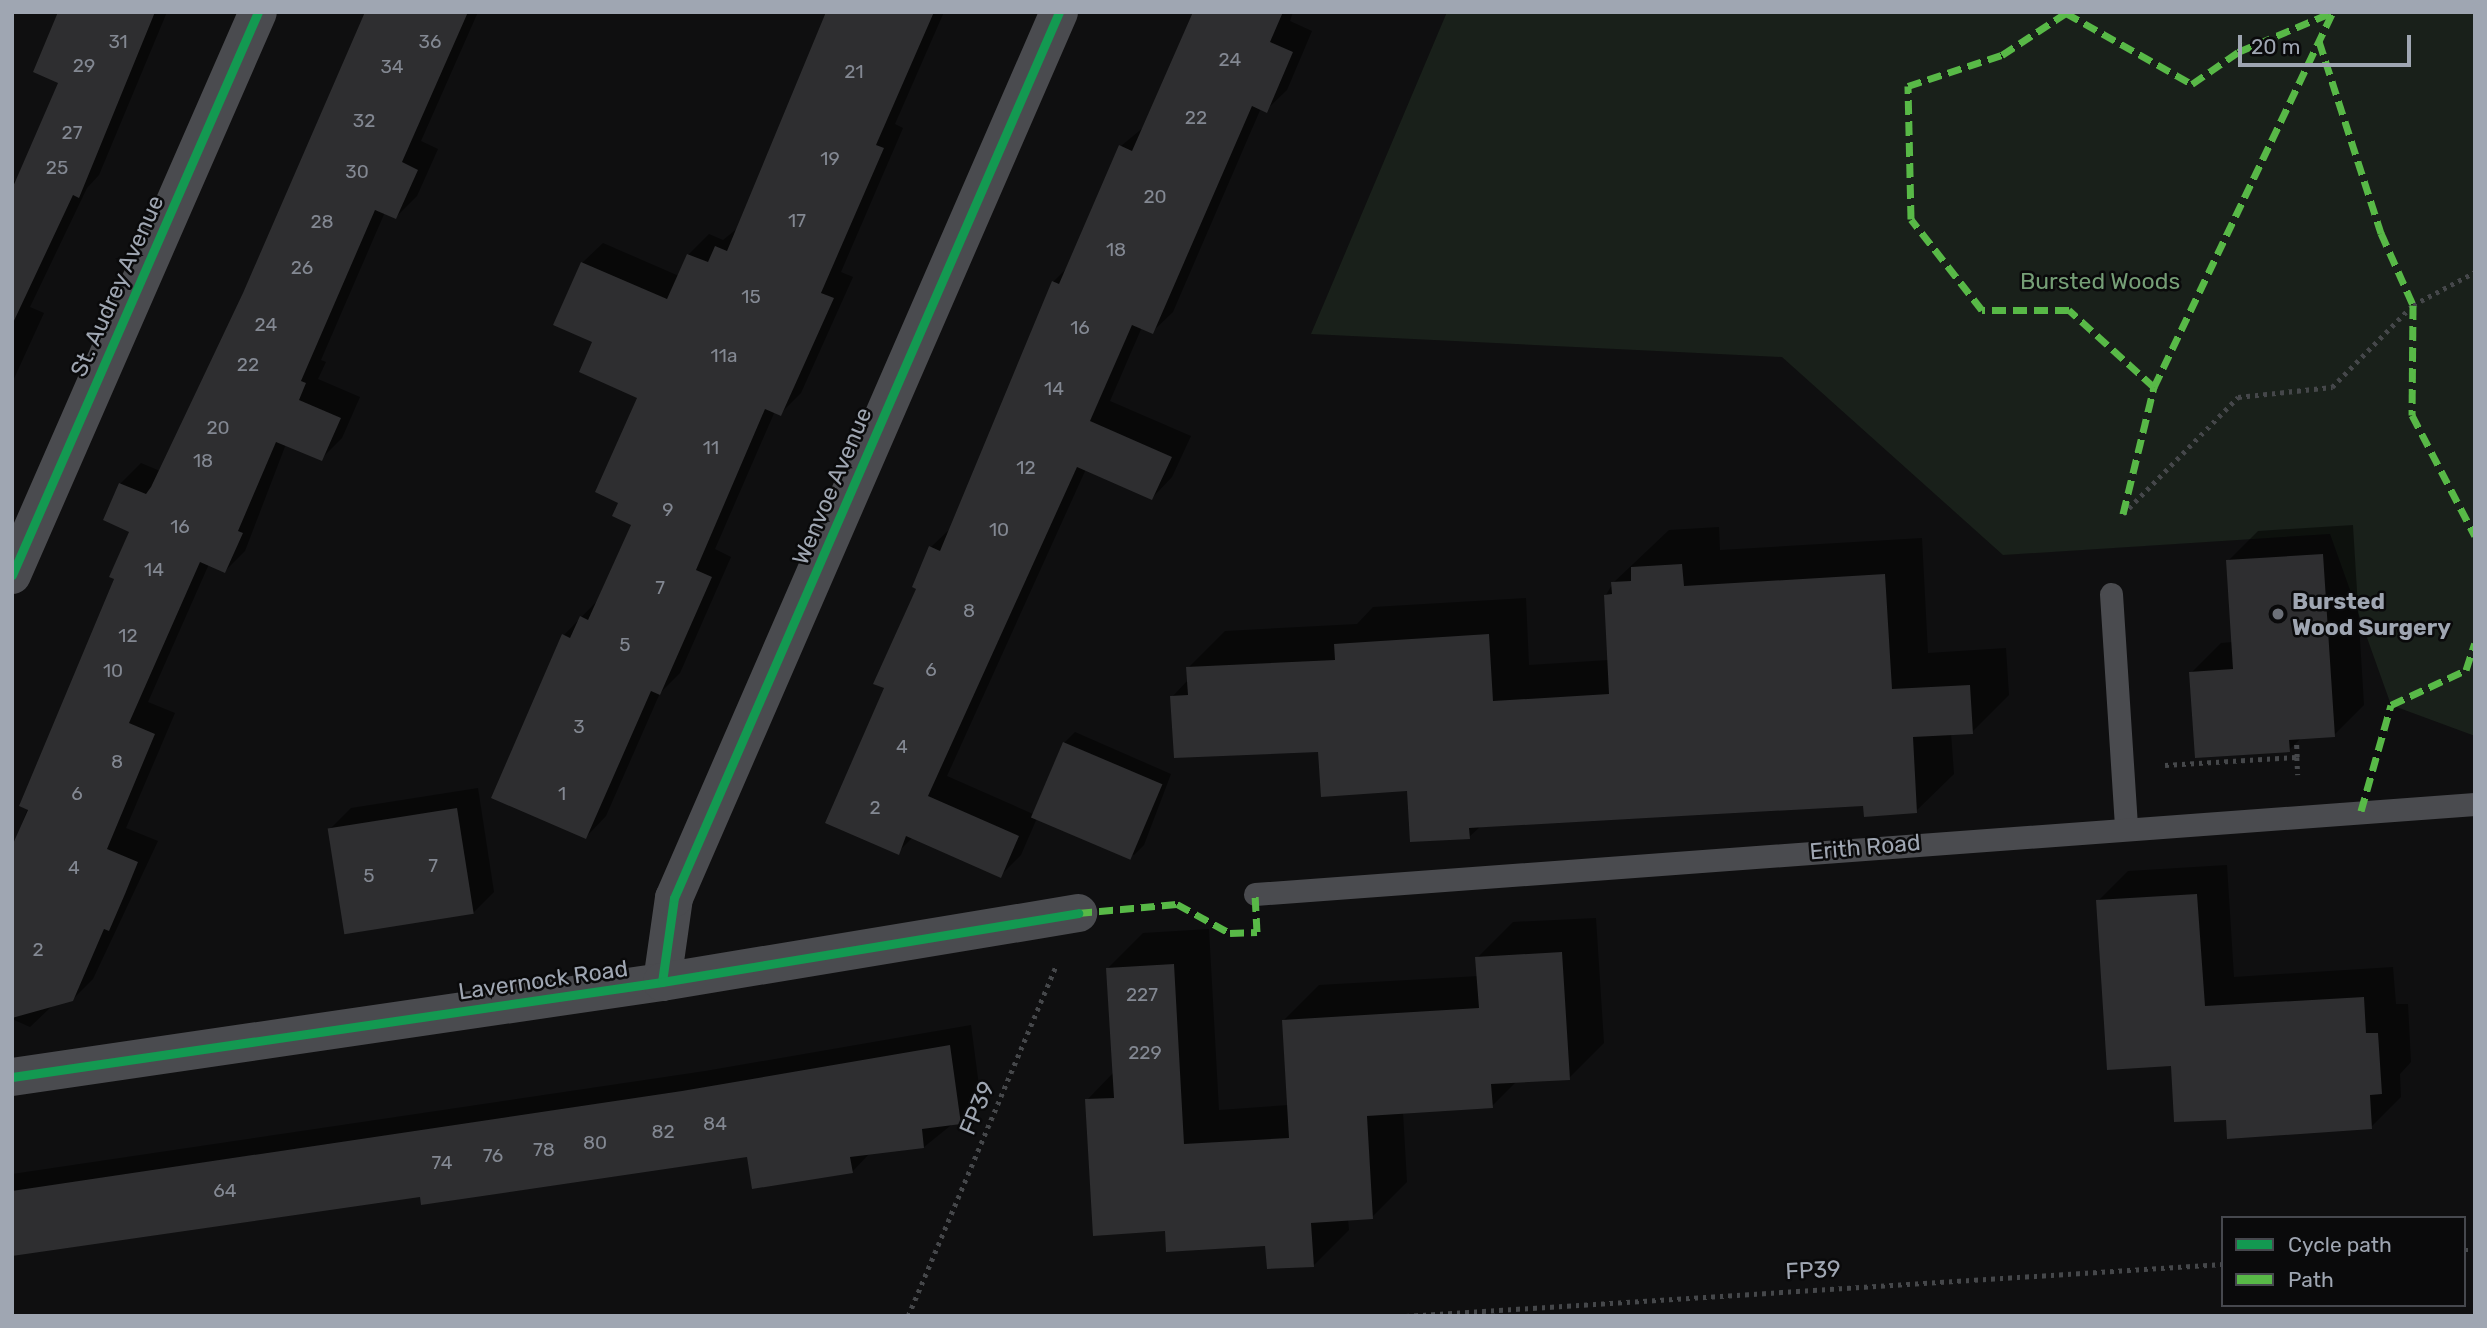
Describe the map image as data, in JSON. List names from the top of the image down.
{
  "streets": {
    "street": ["St. Audrey Avenue", "Wenvoe Avenue", "Lavernock Road"],
    "lane": ["Erith Road"],
    "path": ["FP39"]
  },
  "crossings": [
    ["Wenvoe Avenue", "Lavernock Road"],
    ["Lavernock Road", "FP39"]
  ],
  "parks": ["Bursted Woods"],
  "places": ["Bursted Wood Surgery"],
  "house_numbers": [
    "31",
    "36",
    "24",
    "29",
    "34",
    "21",
    "22",
    "32",
    "27",
    "19",
    "25",
    "30",
    "20",
    "17",
    "28",
    "18",
    "26",
    "15",
    "24",
    "16",
    "11a",
    "22",
    "14",
    "20",
    "11",
    "18",
    "12",
    "9",
    "16",
    "10",
    "14",
    "7",
    "8",
    "12",
    "5",
    "6",
    "10",
    "3",
    "4",
    "8",
    "6",
    "1",
    "2",
    "7",
    "4",
    "5",
    "2",
    "227",
    "229",
    "84",
    "82",
    "80",
    "78",
    "76",
    "74",
    "64"
  ],
  "legend": ["Cycle path", "Path"],
  "scale_bar": "20 m"
}
